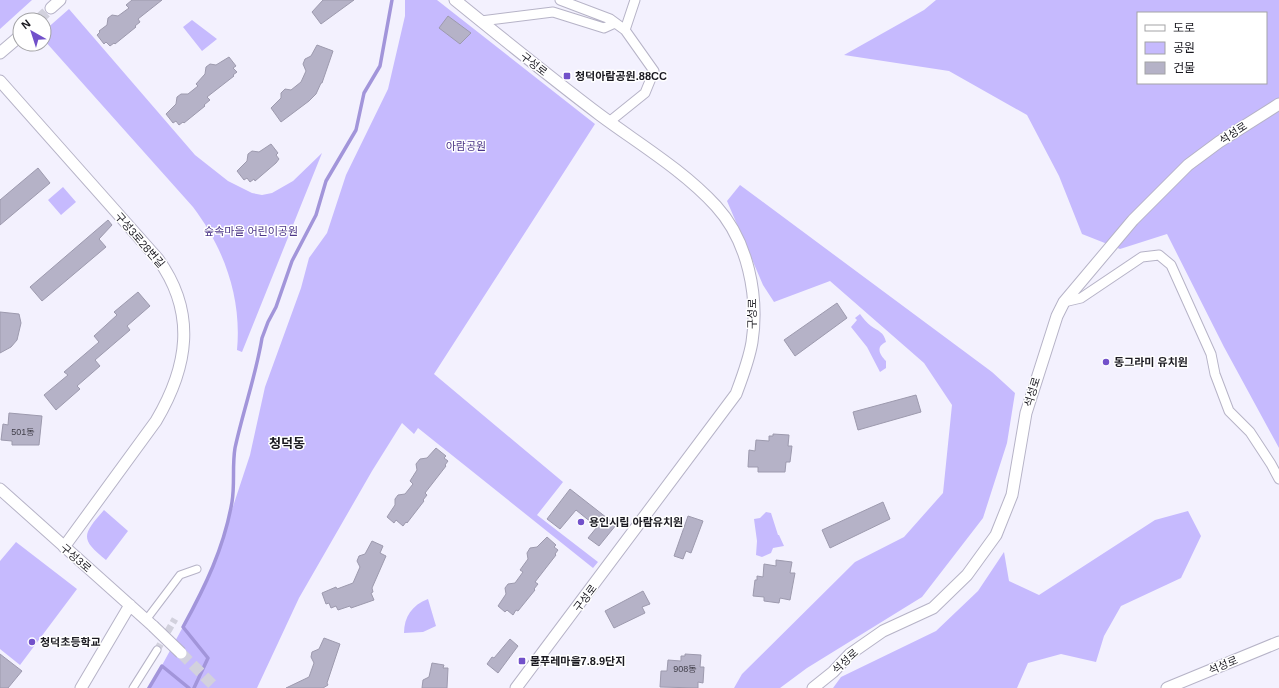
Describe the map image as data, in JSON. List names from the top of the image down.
{
  "streets": {
    "street": [
      "구성로",
      "석성로",
      "구성3로28번길",
      "구성3로"
    ]
  },
  "crossings": [
    ["구성3로28번길", "구성3로"]
  ],
  "districts": ["청덕동"],
  "parks": ["아람공원", "숲속마을 어린이공원"],
  "places": {
    "transit": ["청덕아람공원.88CC", "물푸레마을7.8.9단지"],
    "other": ["동그라미 유치원", "용인시립 아람유치원", "청덕초등학교"]
  },
  "house_numbers": ["501동", "908동"],
  "legend": ["도로", "공원", "건물"],
  "north": "top left"
}
